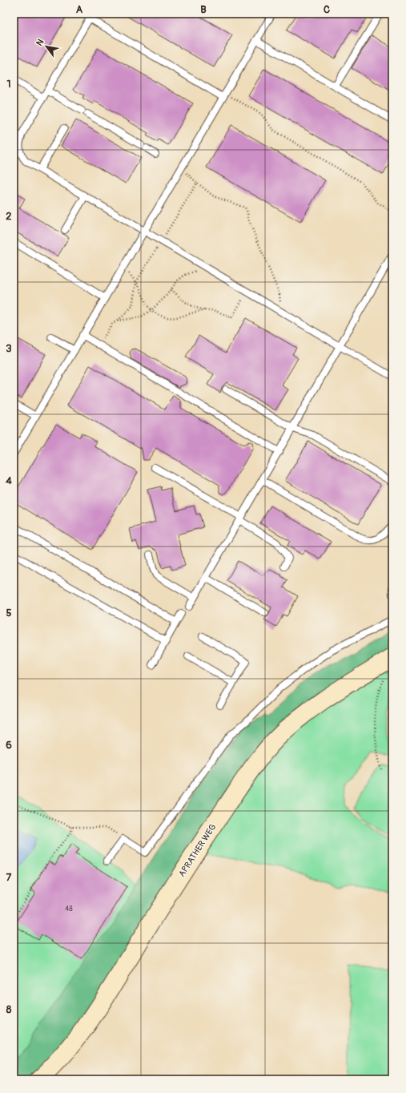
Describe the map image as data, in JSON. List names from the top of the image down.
{
  "streets": {
    "street": ["APRATHER WEG"]
  },
  "house_numbers": ["48"],
  "north": "top left",
  "grid": {
    "columns": ["A", "B", "C"],
    "rows": [
      "1",
      "2",
      "3",
      "4",
      "5",
      "6",
      "7",
      "8"
    ]
  }
}
